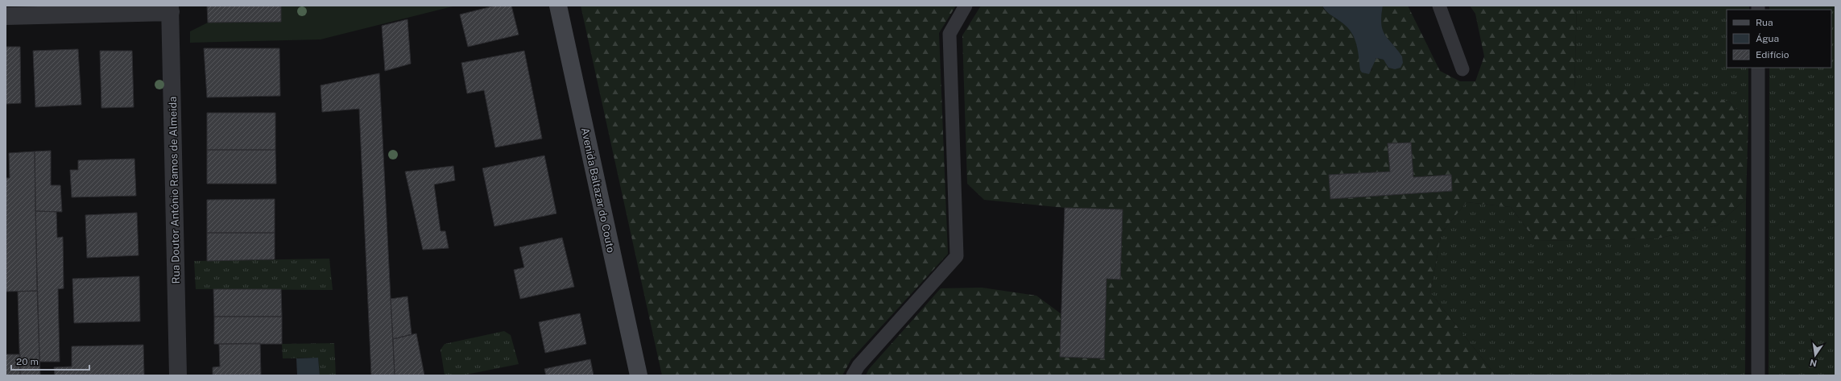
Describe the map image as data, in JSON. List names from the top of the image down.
{
  "streets": {
    "main road": ["Avenida Baltazar do Couto"],
    "street": ["Rua Doutor António Ramos de Almeida"]
  },
  "legend": ["Rua", "Água", "Edifício"],
  "scale_bar": "20 m",
  "north": "bottom"
}
